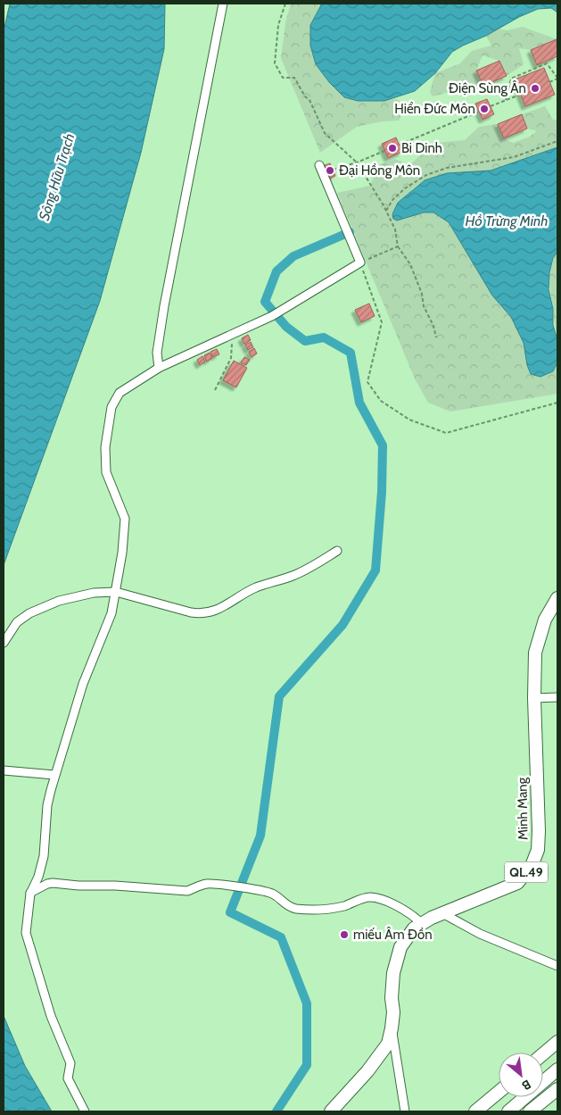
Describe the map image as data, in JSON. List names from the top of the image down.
{
  "streets": {
    "highway": ["Minh Mang", "QL.49"]
  },
  "water": ["Sông Hữu Trạch", "Hồ Trừng Minh"],
  "places": [
    "Điện Sùng Ân",
    "Hiển Đức Môn",
    "Bi Dinh",
    "Đại Hồng Môn",
    "miếu Âm Đồn"
  ],
  "north": "bottom right"
}
